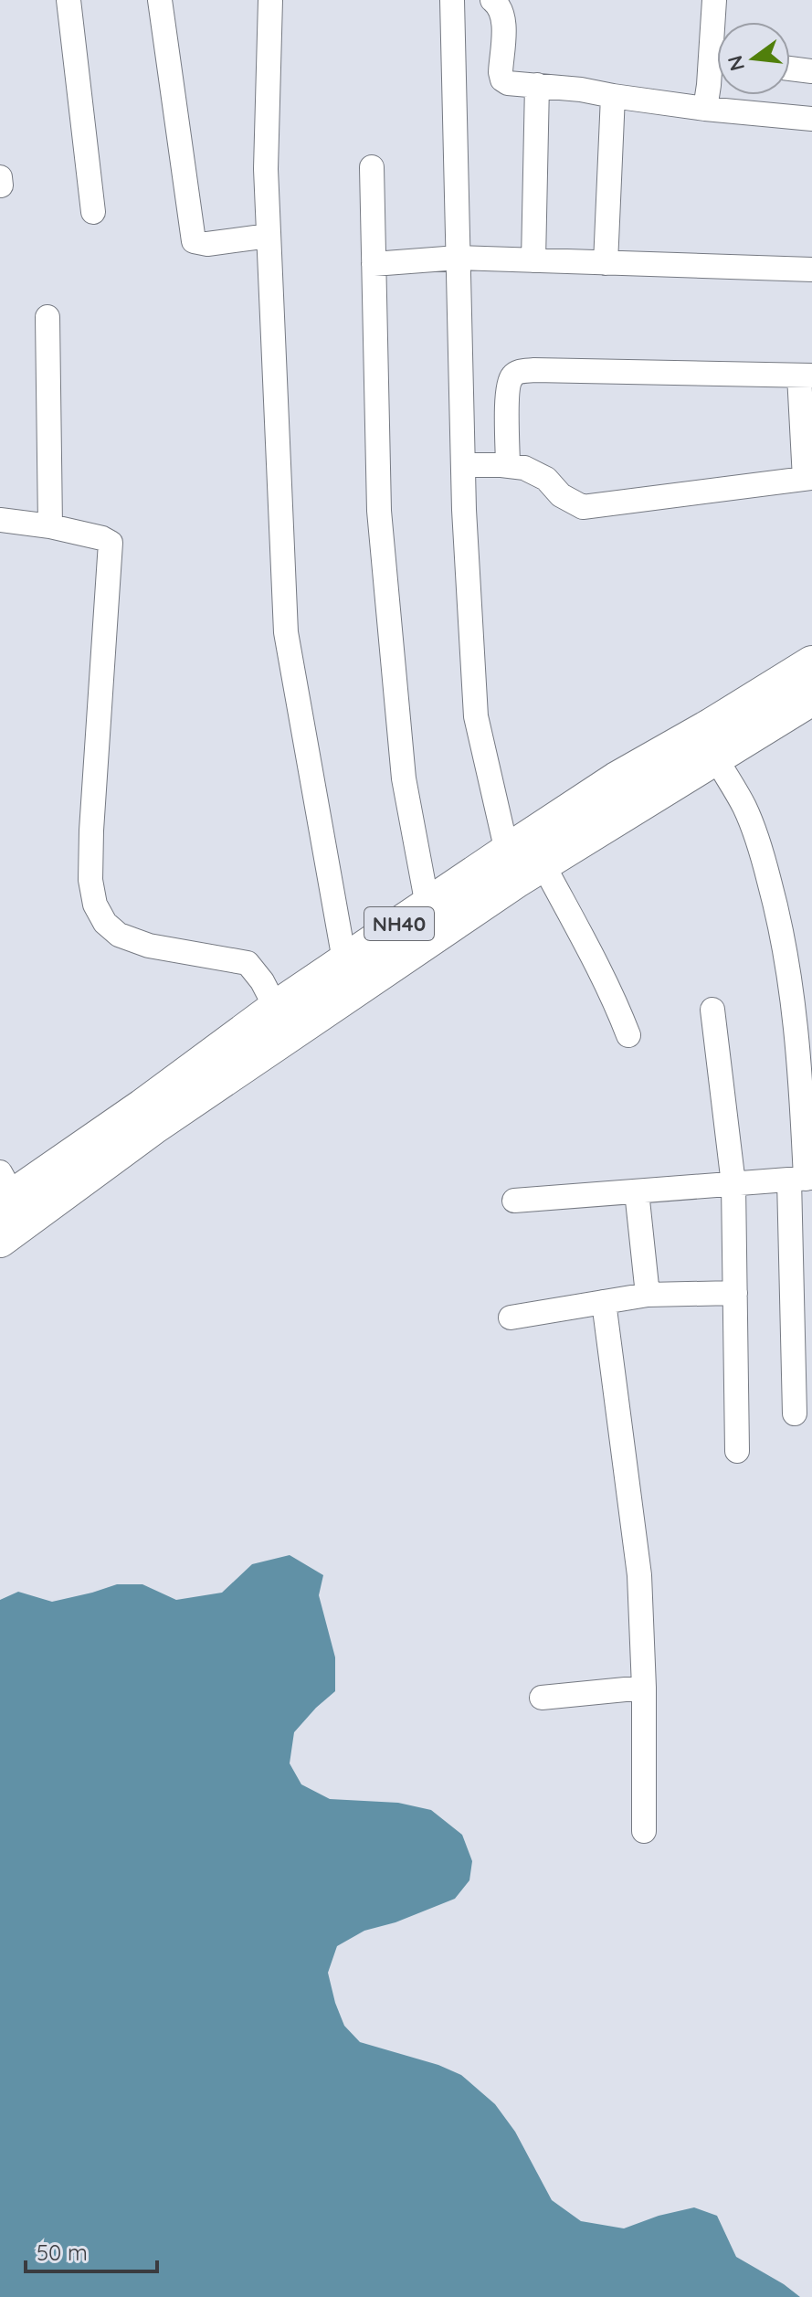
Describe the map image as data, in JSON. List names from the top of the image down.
{
  "streets": {
    "highway": ["NH40"]
  },
  "scale_bar": "50 m",
  "north": "left"
}
